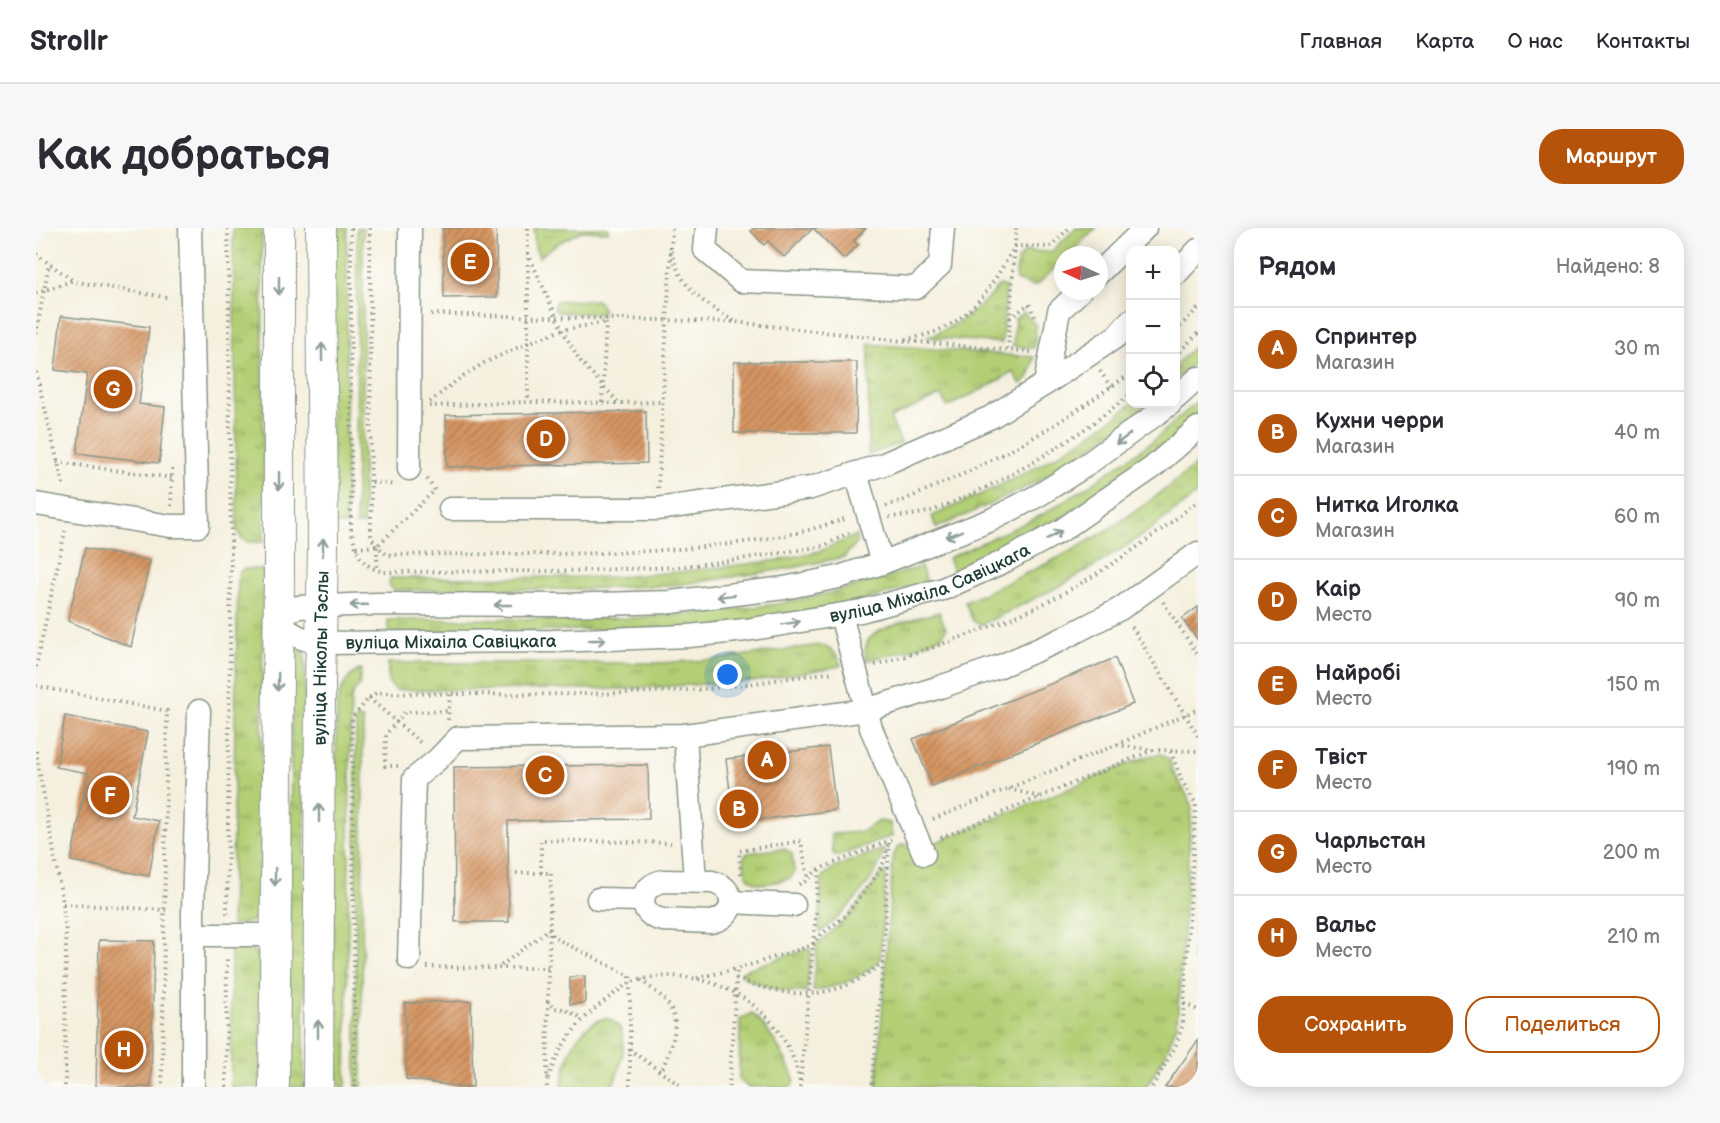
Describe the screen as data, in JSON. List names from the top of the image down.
{
  "streets": {
    "main road": ["вуліца Ніколы Тэслы"],
    "street": ["вуліца Міхаіла Савіцкага"]
  },
  "crossings": [
    ["вуліца Міхаіла Савіцкага", "вуліца Ніколы Тэслы"]
  ],
  "north": "left",
  "page": {
    "header": "Strollr",
    "nav": [
      "Главная",
      "Карта",
      "О нас",
      "Контакты"
    ],
    "buttons": [
      "Маршрут",
      ["Сохранить", "Поделиться"]
    ],
    "title": "Как добраться",
    "heading": ["Рядом", "Найдено: 8"],
    "pins": [
      "E",
      "G",
      "D",
      "A",
      "C",
      "F",
      "B",
      "H"
    ],
    "map_buttons": ["+", "−"],
    "list": [
      {
        "mark": "A",
        "name": "Спринтер",
        "note": "Магазин",
        "value": "30 m"
      },
      {
        "mark": "B",
        "name": "Кухни черри",
        "note": "Магазин",
        "value": "40 m"
      },
      {
        "mark": "C",
        "name": "Нитка Иголка",
        "note": "Магазин",
        "value": "60 m"
      },
      {
        "mark": "D",
        "name": "Каір",
        "note": "Место",
        "value": "90 m"
      },
      {
        "mark": "E",
        "name": "Найробі",
        "note": "Место",
        "value": "150 m"
      },
      {
        "mark": "F",
        "name": "Твіст",
        "note": "Место",
        "value": "190 m"
      },
      {
        "mark": "G",
        "name": "Чарльстан",
        "note": "Место",
        "value": "200 m"
      },
      {
        "mark": "H",
        "name": "Вальс",
        "note": "Место",
        "value": "210 m"
      }
    ]
  }
}
